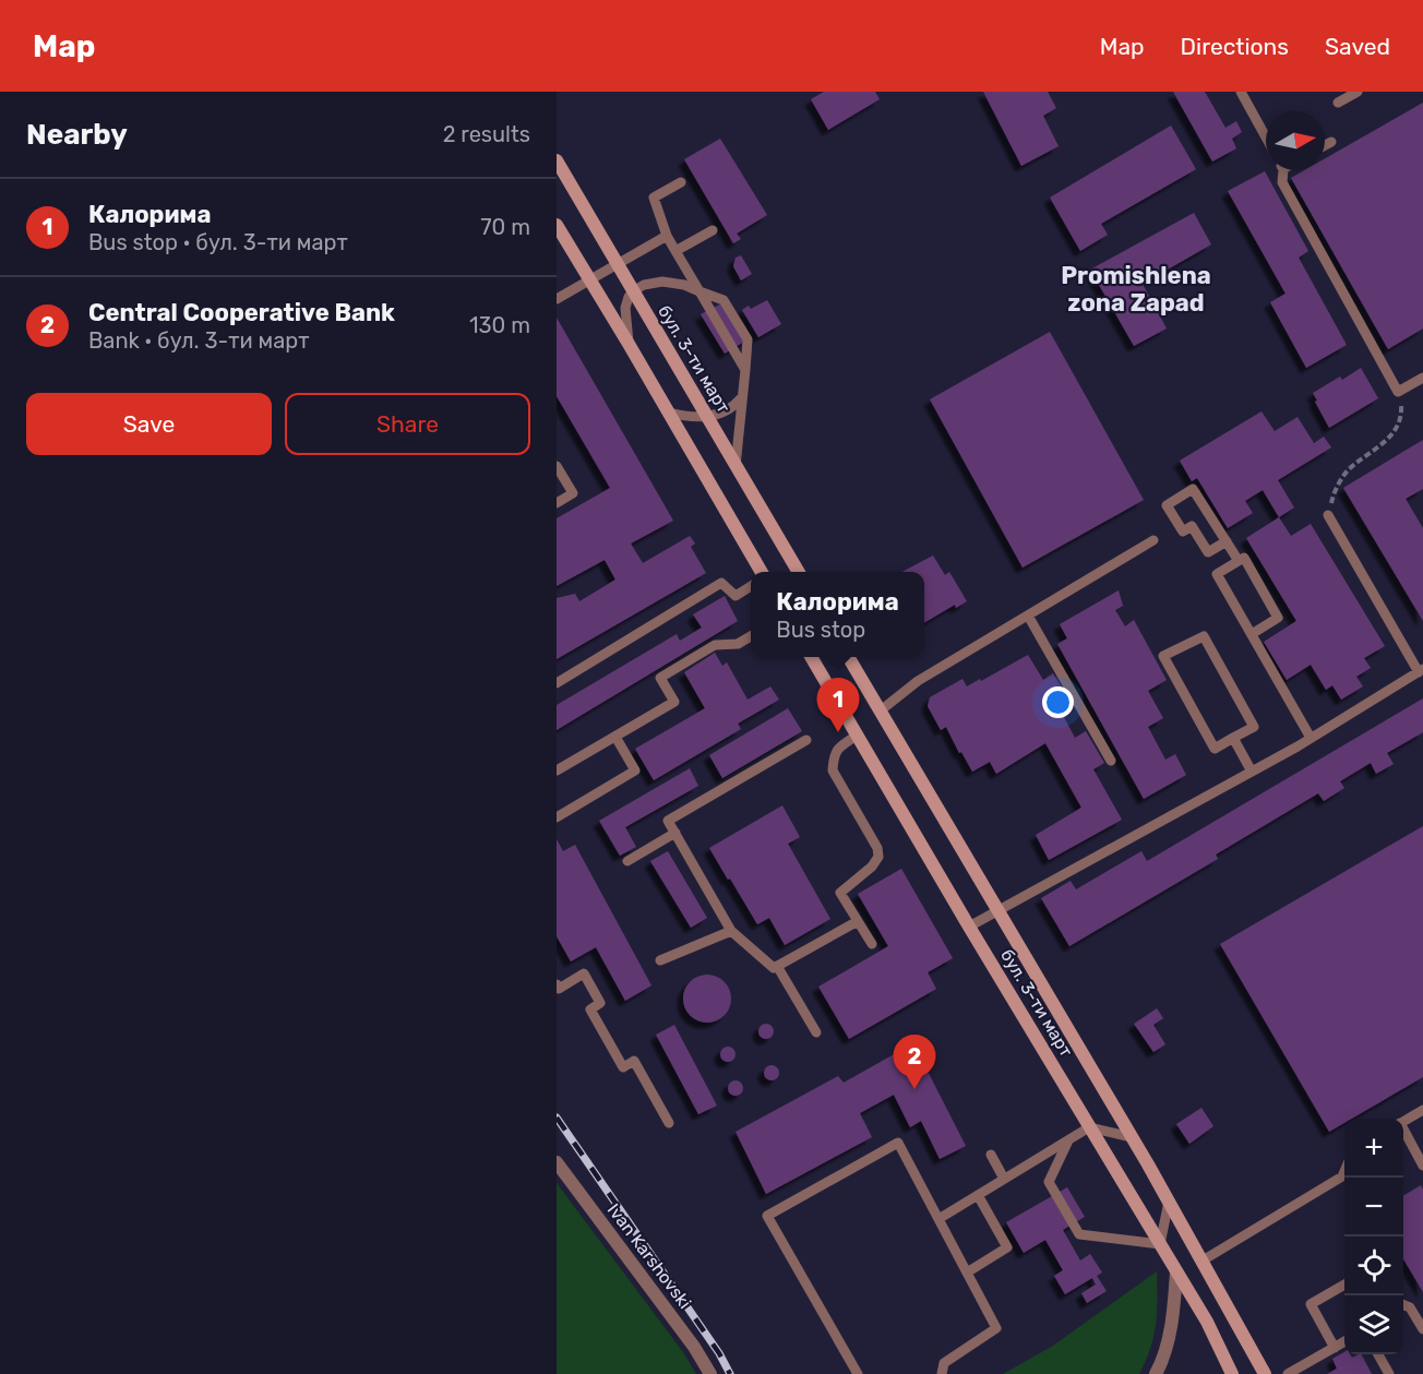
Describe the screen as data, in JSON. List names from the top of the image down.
{
  "streets": {
    "main road": ["бул. 3-ти март"],
    "street": ["Ivan Karshovski"]
  },
  "districts": ["Promishlena zona Zapad"],
  "north": "right",
  "page": {
    "header": "Map",
    "nav": ["Map", "Directions", "Saved"],
    "heading": ["Nearby", "2 results"],
    "list": [
      {
        "mark": "1",
        "name": "Калорима",
        "note": "Bus stop · бул. 3-ти март",
        "value": "70 m"
      },
      {
        "mark": "2",
        "name": "Central Cooperative Bank",
        "note": "Bank · бул. 3-ти март",
        "value": "130 m"
      }
    ],
    "buttons": ["Save", "Share"],
    "popup": ["Калорима", "Bus stop"],
    "pins": ["1", "2"],
    "map_buttons": ["+", "−"]
  }
}
